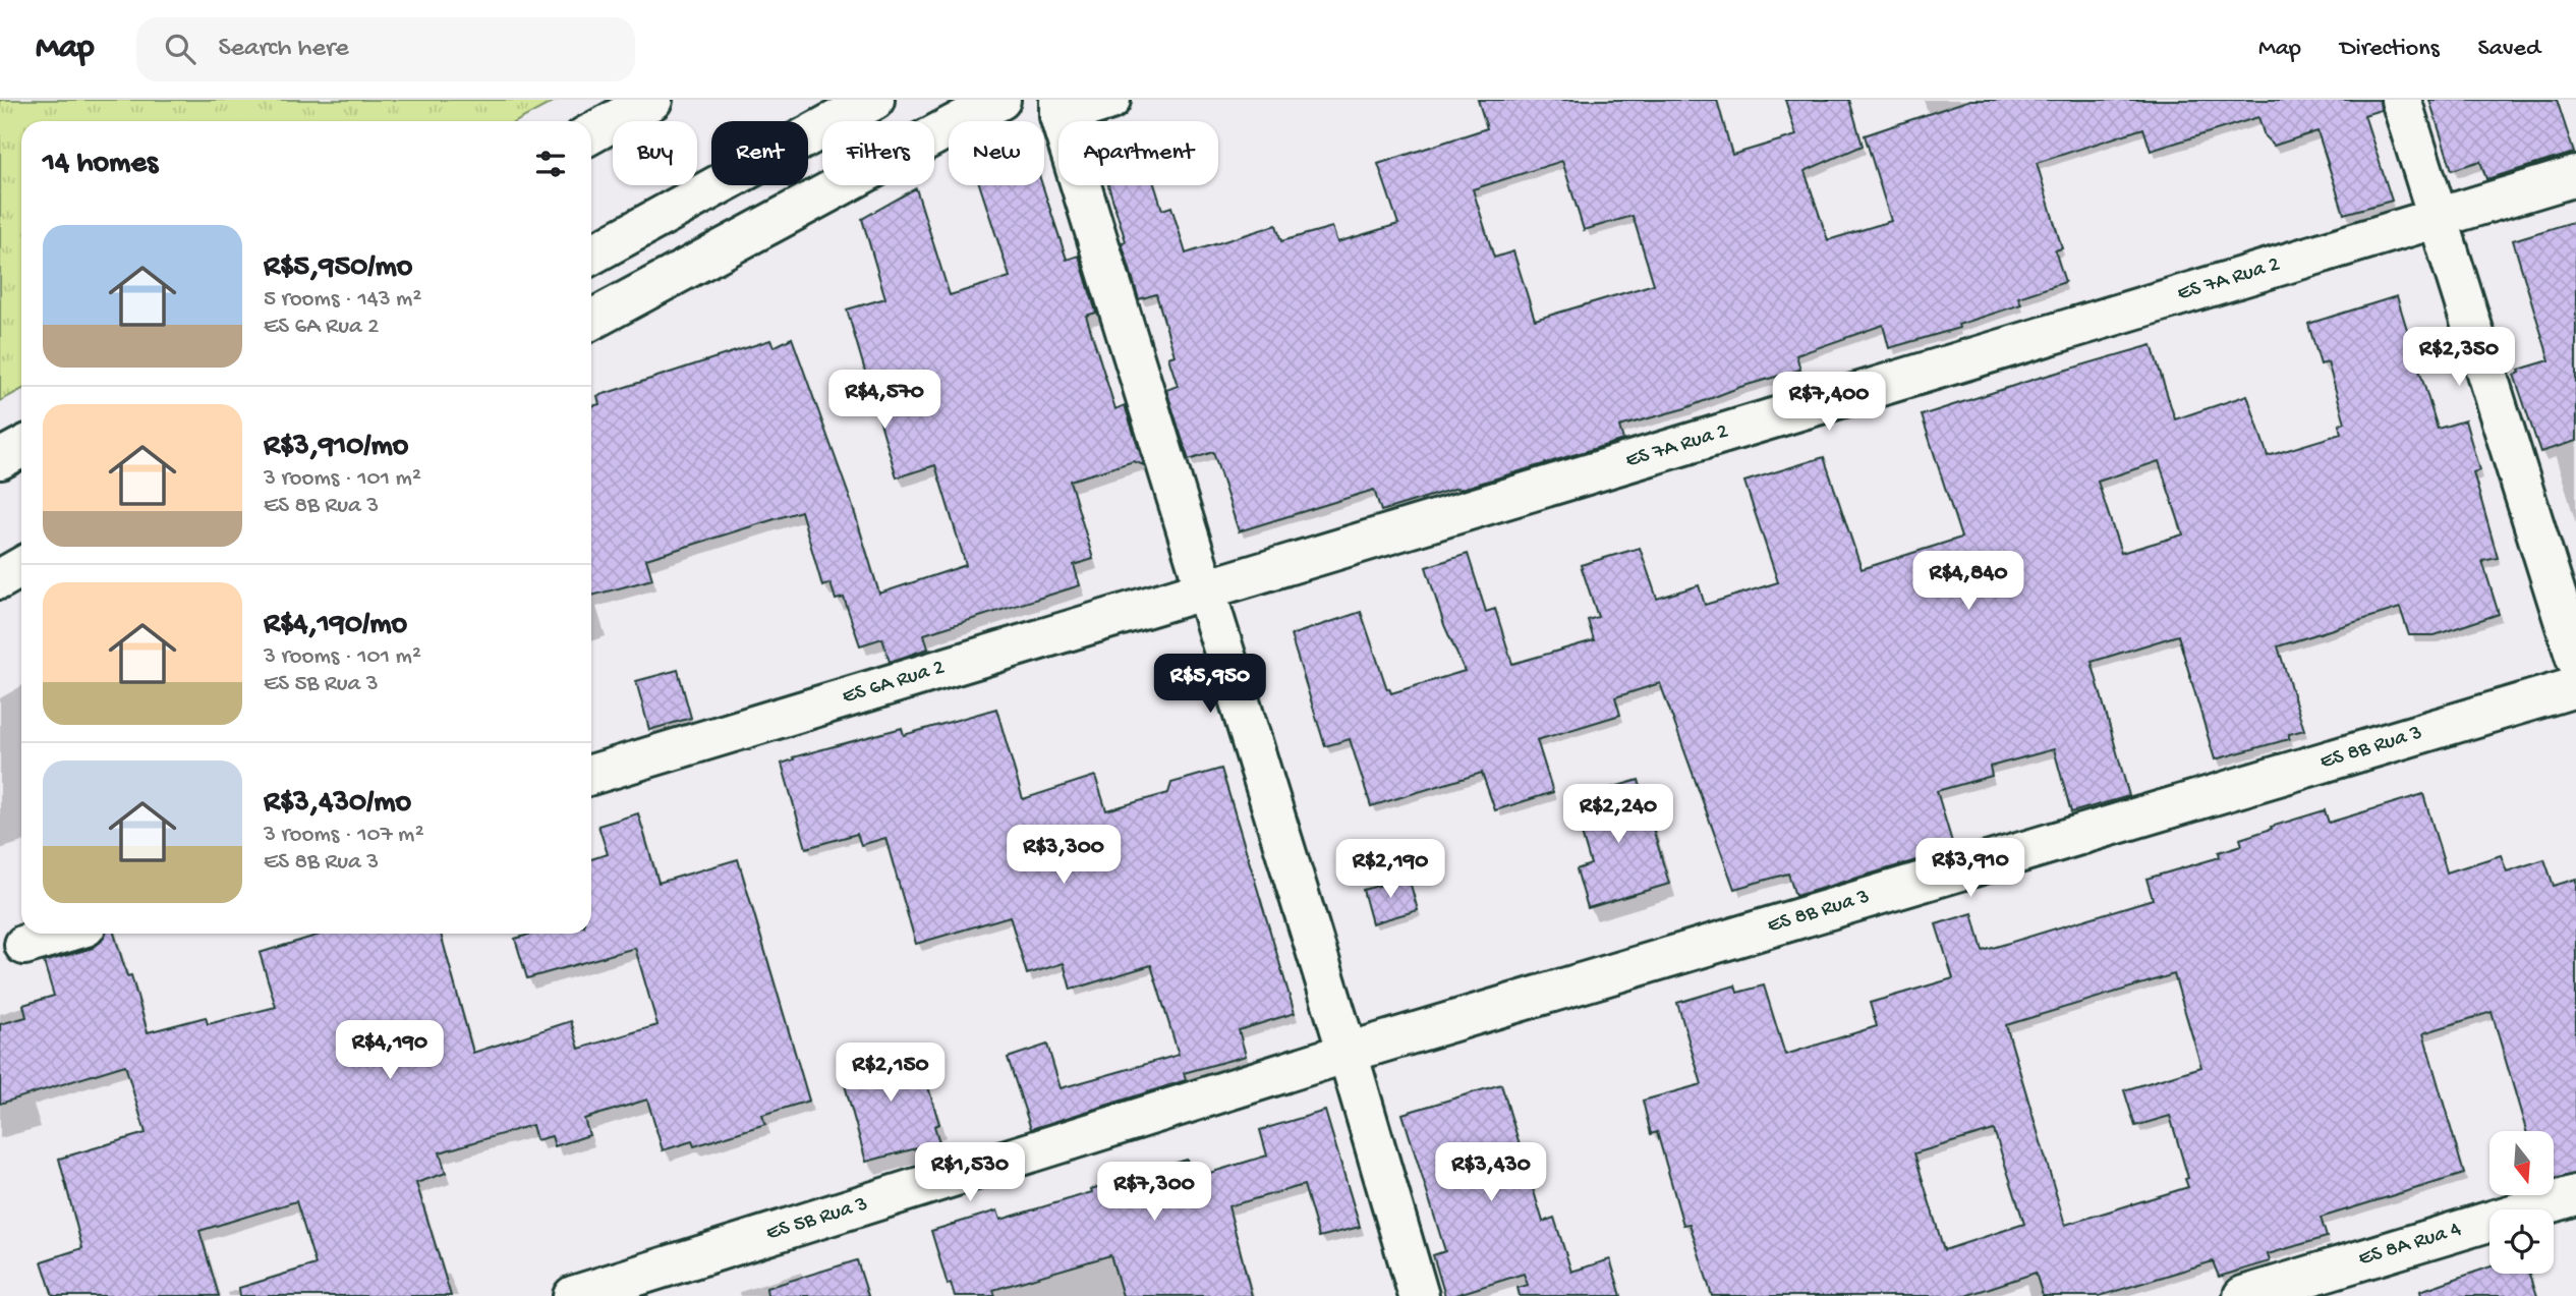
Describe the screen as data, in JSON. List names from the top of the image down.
{
  "streets": {
    "street": [
      "ES 7A Rua 2",
      "ES 6A Rua 2",
      "ES 8B Rua 3",
      "ES 5B Rua 3",
      "ES 8A Rua 4"
    ]
  },
  "crossings": [
    ["ES 7A Rua 2", "ES 6A Rua 2"],
    ["ES 8B Rua 3", "ES 5B Rua 3"]
  ],
  "north": "bottom",
  "page": {
    "header": "Map",
    "search": "Search here",
    "nav": ["Map", "Directions", "Saved"],
    "chip": [
      "Buy",
      "Rent",
      "Filters",
      "New",
      "Apartment"
    ],
    "heading": "14 homes",
    "list": [
      {
        "name": "R$5,950/mo",
        "note": "5 rooms · 143 m² · ES 6A Rua 2"
      },
      {
        "name": "R$3,910/mo",
        "note": "3 rooms · 101 m² · ES 8B Rua 3"
      },
      {
        "name": "R$4,190/mo",
        "note": "3 rooms · 101 m² · ES 5B Rua 3"
      },
      {
        "name": "R$3,430/mo",
        "note": "3 rooms · 107 m² · ES 8B Rua 3"
      }
    ],
    "price": [
      "R$2,350",
      "R$4,570",
      "R$7,400",
      "R$4,840",
      "R$5,950",
      "R$2,240",
      "R$3,300",
      "R$3,910",
      "R$2,190",
      "R$4,190",
      "R$2,150",
      "R$1,530",
      "R$3,430",
      "R$7,300"
    ]
  }
}
